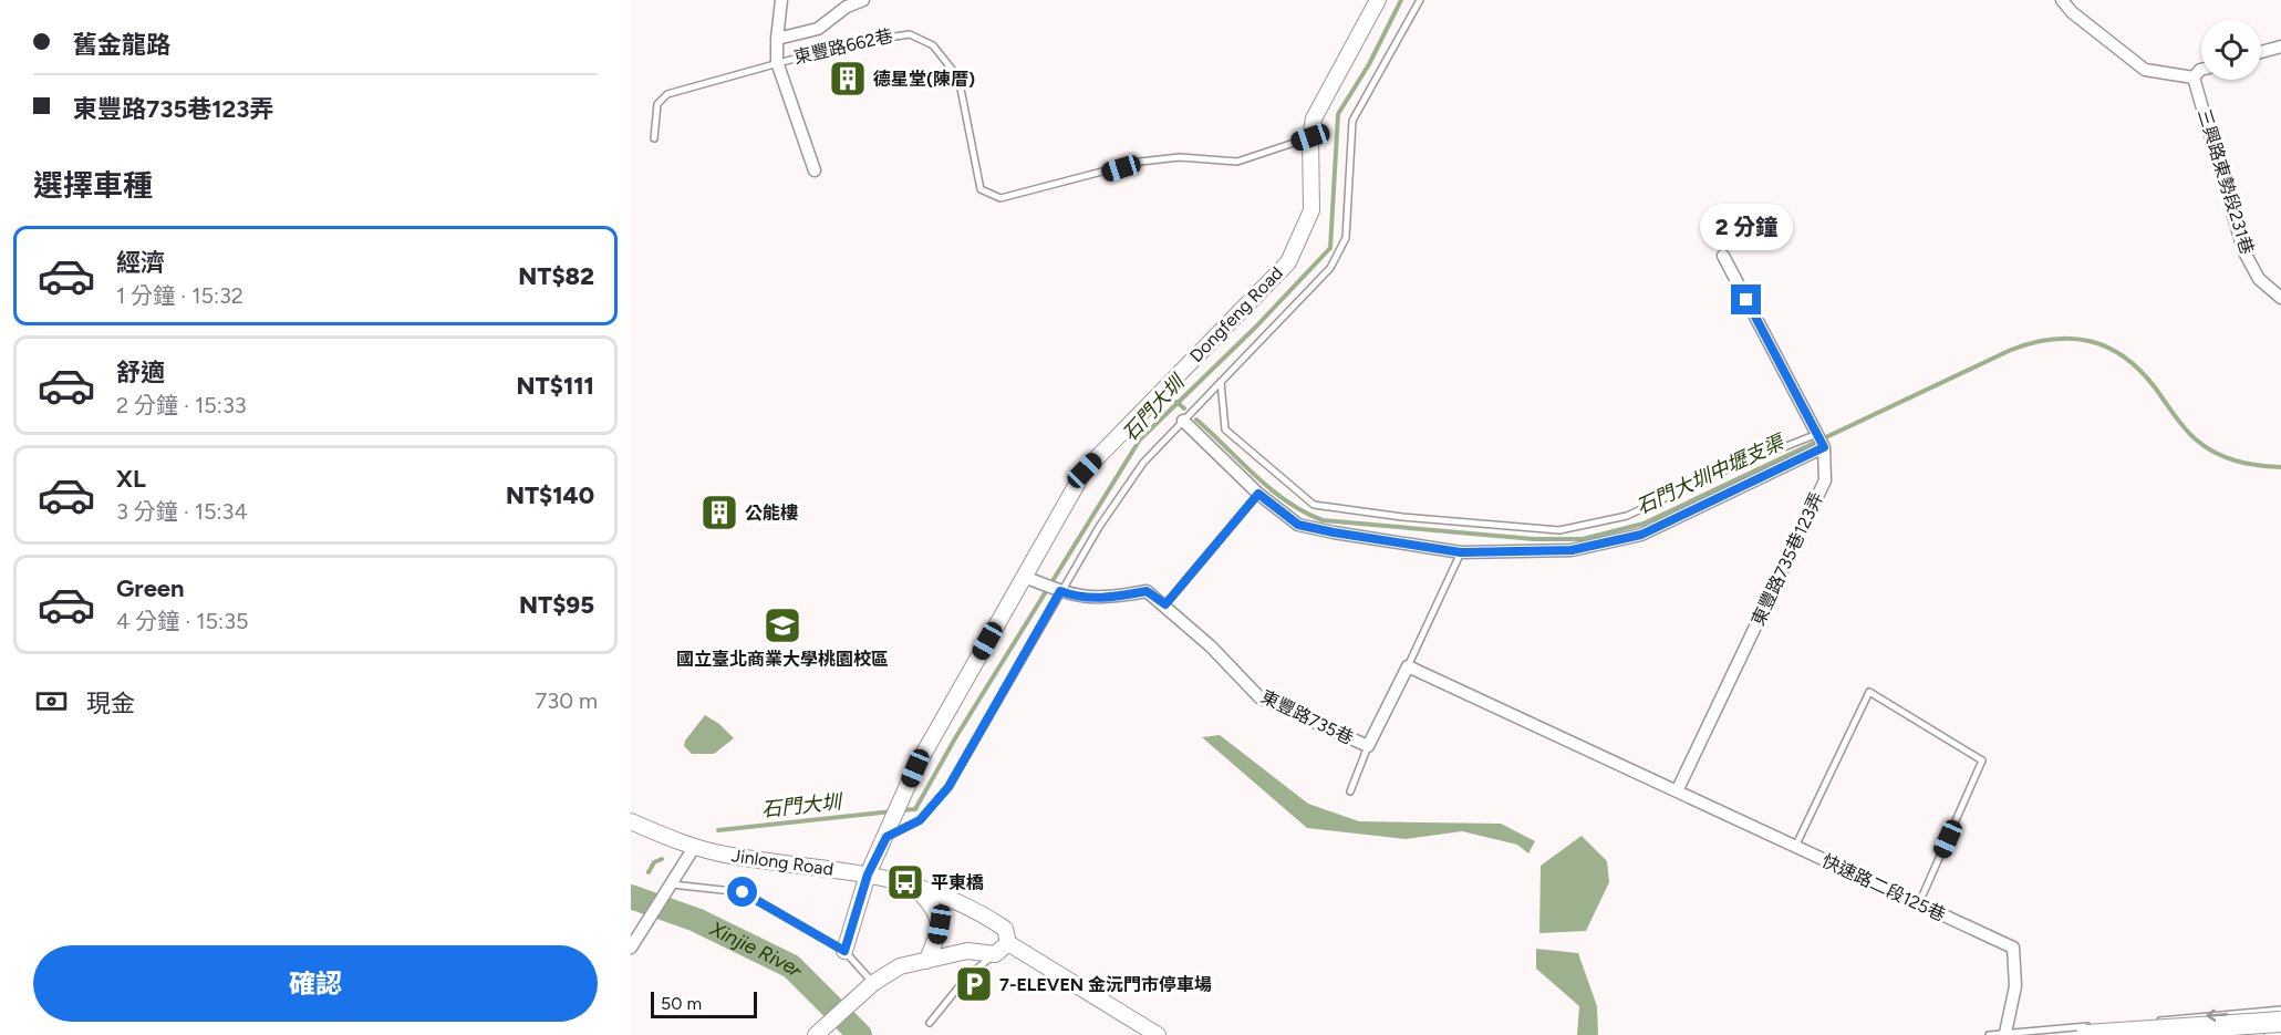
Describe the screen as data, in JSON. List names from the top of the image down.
{
  "streets": {
    "street": [
      "三興路東勢段231巷",
      "Dongfeng Road",
      "東豐路735巷123弄",
      "東豐路735巷",
      "Jinlong Road",
      "快速路二段125巷"
    ],
    "lane": ["東豐路662巷"]
  },
  "crossings": [
    ["東豐路662巷", "Dongfeng Road"],
    ["Dongfeng Road", "東豐路735巷"],
    ["東豐路735巷123弄", "快速路二段125巷"]
  ],
  "water": ["石門大圳", "石門大圳中壢支渠", "Xinjie River"],
  "places": {
    "building": ["德星堂(陳厝)", "公能樓"],
    "school or university": ["國立臺北商業大學桃園校區"],
    "bus stop": ["平東橋"],
    "parking": ["7-ELEVEN 金沅門市停車場"]
  },
  "scale_bar": "50 m",
  "page": {
    "banner": ["舊金龍路", "東豐路735巷123弄"],
    "heading": "選擇車種",
    "bubble": "2 分鐘",
    "list": [
      {
        "name": "經濟",
        "note": "1 分鐘 · 15:32",
        "value": "NT$82"
      },
      {
        "name": "舒適",
        "note": "2 分鐘 · 15:33",
        "value": "NT$111"
      },
      {
        "name": "XL",
        "note": "3 分鐘 · 15:34",
        "value": "NT$140"
      },
      {
        "name": "Green",
        "note": "4 分鐘 · 15:35",
        "value": "NT$95"
      }
    ],
    "pay": ["現金", "730 m"],
    "buttons": "確認",
    "scale": "50 m"
  }
}
